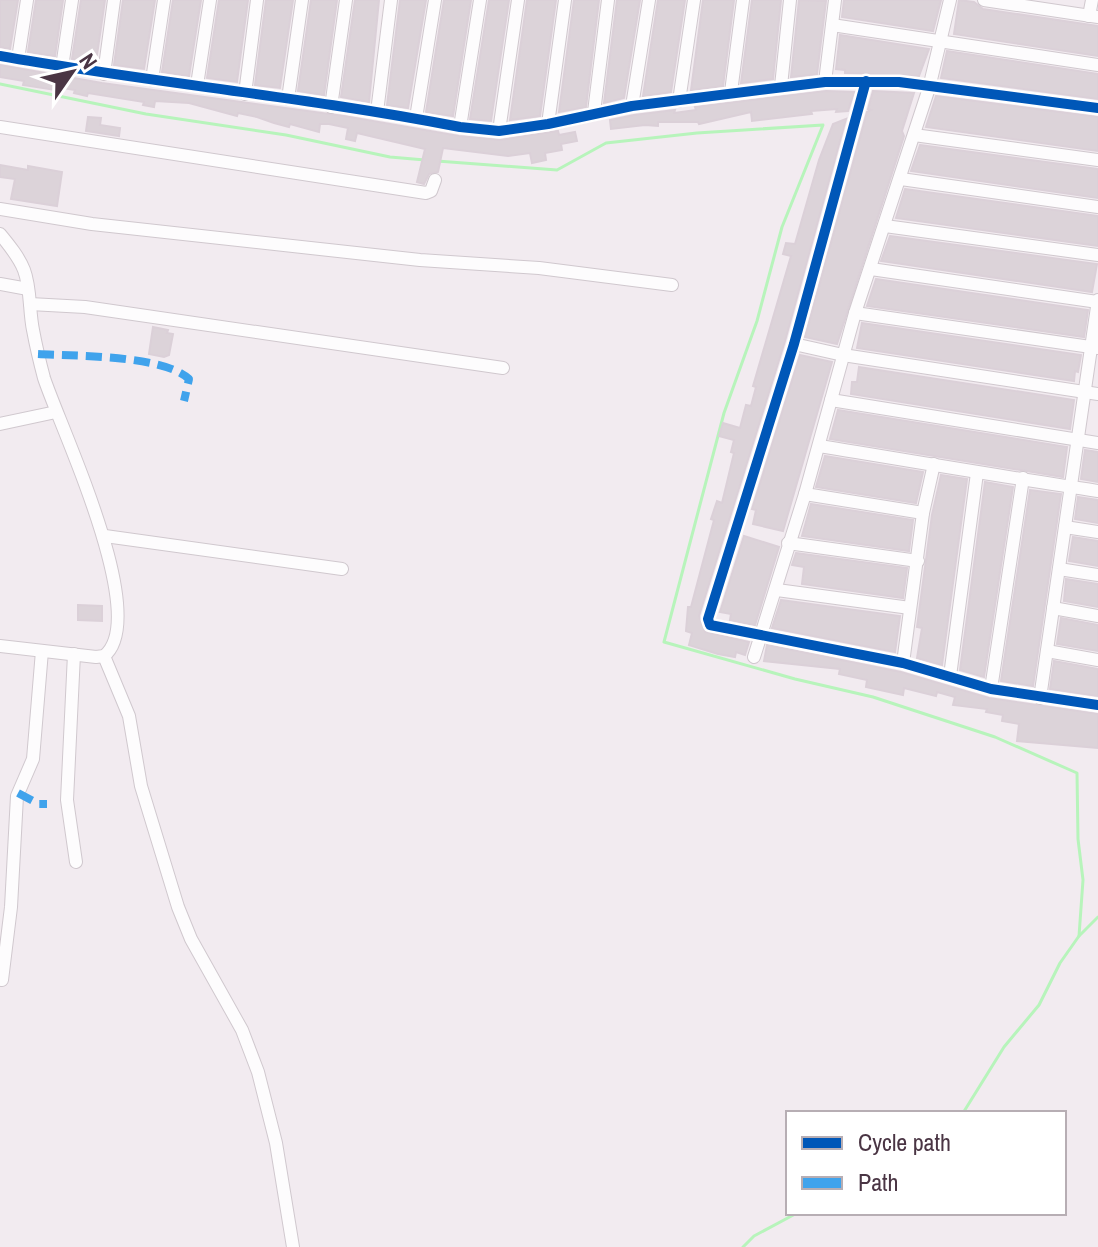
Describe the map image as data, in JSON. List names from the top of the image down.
{
  "legend": ["Cycle path", "Path"],
  "north": "top right"
}
